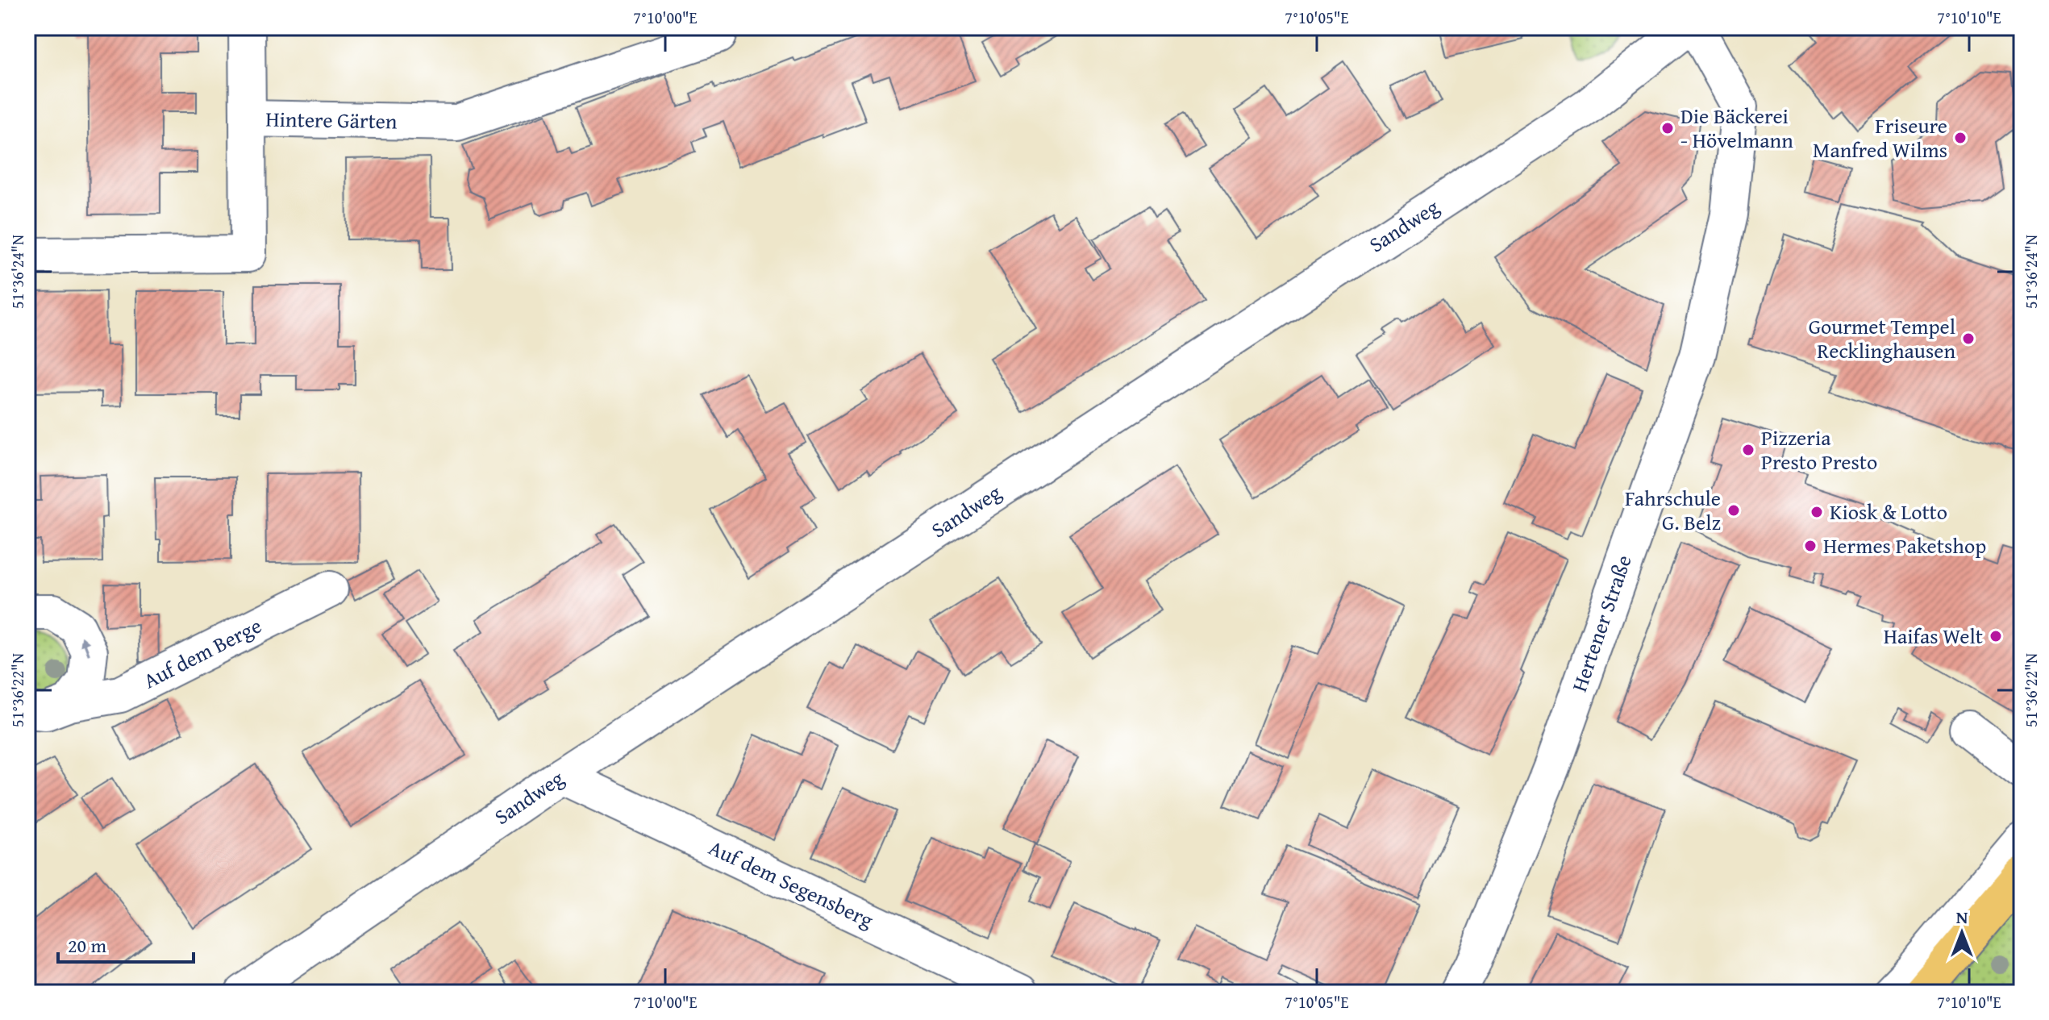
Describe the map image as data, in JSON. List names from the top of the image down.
{
  "streets": {
    "street": [
      "Hintere Gärten",
      "Sandweg",
      "Hertener Straße",
      "Auf dem Berge",
      "Auf dem Segensberg"
    ]
  },
  "crossings": [
    ["Sandweg", "Auf dem Segensberg"]
  ],
  "places": [
    "Die Bäckerei - Hövelmann",
    "Friseure Manfred Wilms",
    "Gourmet Tempel Recklinghausen",
    "Pizzeria Presto Presto",
    "Fahrschule G. Belz",
    "Kiosk & Lotto",
    "Hermes Paketshop",
    "Haifas Welt"
  ],
  "scale_bar": "20 m",
  "north": "top",
  "coordinates": [
    "7°10'00\"E",
    "7°10'05\"E",
    "7°10'10\"E",
    "51°36'24\"N",
    "51°36'22\"N"
  ]
}
